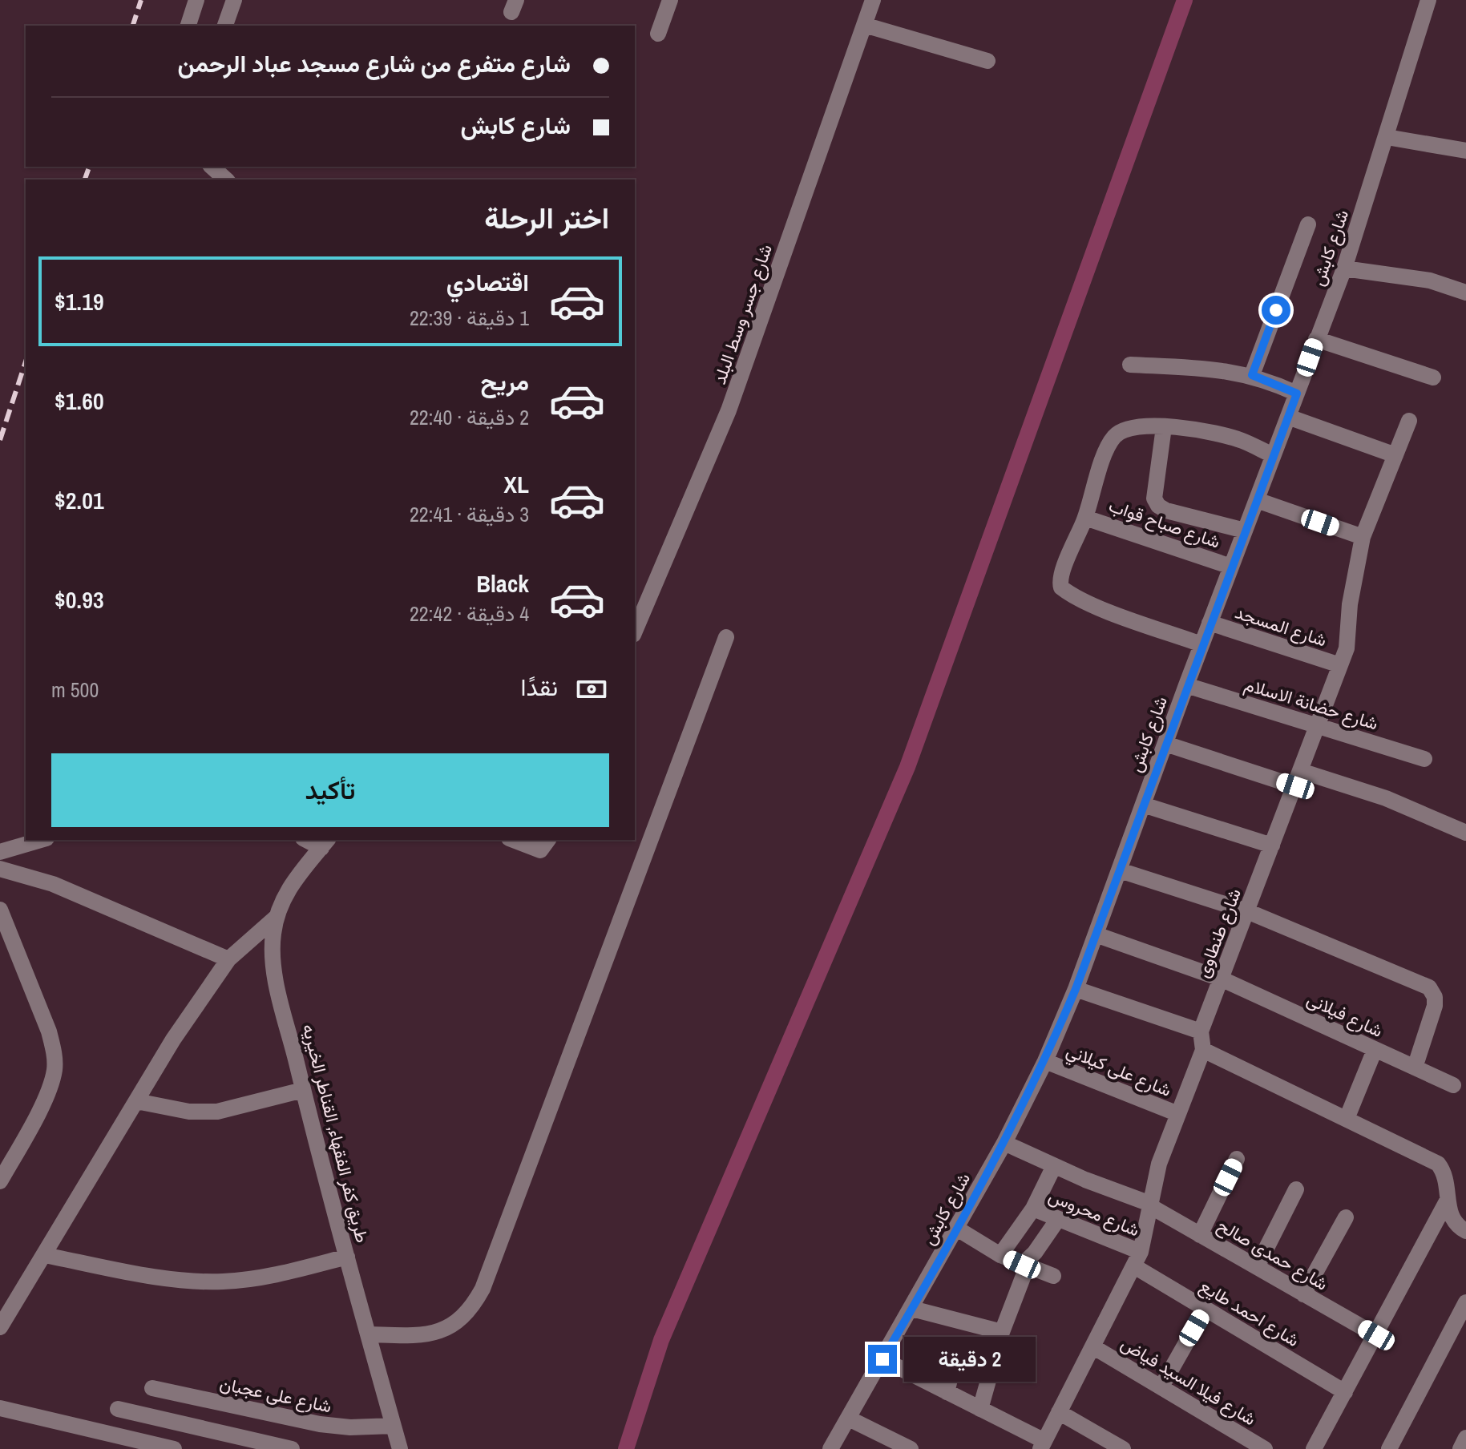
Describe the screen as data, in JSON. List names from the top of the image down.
{
  "streets": {
    "street": [
      "شارع كابش",
      "شارع جسر وسط البلد",
      "شارع صباح قواب",
      "شارع المسجد",
      "شارع حضانة الاسلام",
      "شارع طنطاوى",
      "شارع فيلانى",
      "شارع على كيلاني",
      "طريق كفر الفقهاء, القناطر الخيريه",
      "شارع محروس",
      "شارع حمدى صالح",
      "شارع احمد طايع",
      "شارع فيلا السيد فياض",
      "شارع على عجبان"
    ]
  },
  "crossings": [
    ["شارع كابش", "شارع صباح قواب"],
    ["شارع كابش", "شارع المسجد"],
    ["شارع كابش", "شارع حضانة الاسلام"],
    ["شارع كابش", "شارع فيلانى"],
    ["شارع كابش", "شارع على كيلاني"],
    ["شارع كابش", "شارع حمدى صالح"],
    ["شارع المسجد", "شارع طنطاوى"],
    ["شارع حضانة الاسلام", "شارع طنطاوى"],
    ["شارع طنطاوى", "شارع فيلانى"],
    ["شارع طنطاوى", "شارع على كيلاني"],
    ["شارع طنطاوى", "شارع محروس"],
    ["شارع طنطاوى", "شارع حمدى صالح"],
    ["شارع طنطاوى", "شارع احمد طايع"],
    ["شارع طنطاوى", "شارع فيلا السيد فياض"],
    ["طريق كفر الفقهاء, القناطر الخيريه", "شارع على عجبان"],
    ["شارع محروس", "شارع احمد طايع"]
  ],
  "page": {
    "banner": ["شارع متفرع من شارع مسجد عباد الرحمن", "شارع كابش"],
    "heading": "اختر الرحلة",
    "list": [
      {
        "name": "اقتصادي",
        "note": "1 دقيقة · 22:39",
        "value": "$1.19"
      },
      {
        "name": "مريح",
        "note": "2 دقيقة · 22:40",
        "value": "$1.60"
      },
      {
        "name": "XL",
        "note": "3 دقيقة · 22:41",
        "value": "$2.01"
      },
      {
        "name": "Black",
        "note": "4 دقيقة · 22:42",
        "value": "$0.93"
      }
    ],
    "pay": ["نقدًا", "500 m"],
    "buttons": "تأكيد",
    "bubble": "2 دقيقة"
  }
}
